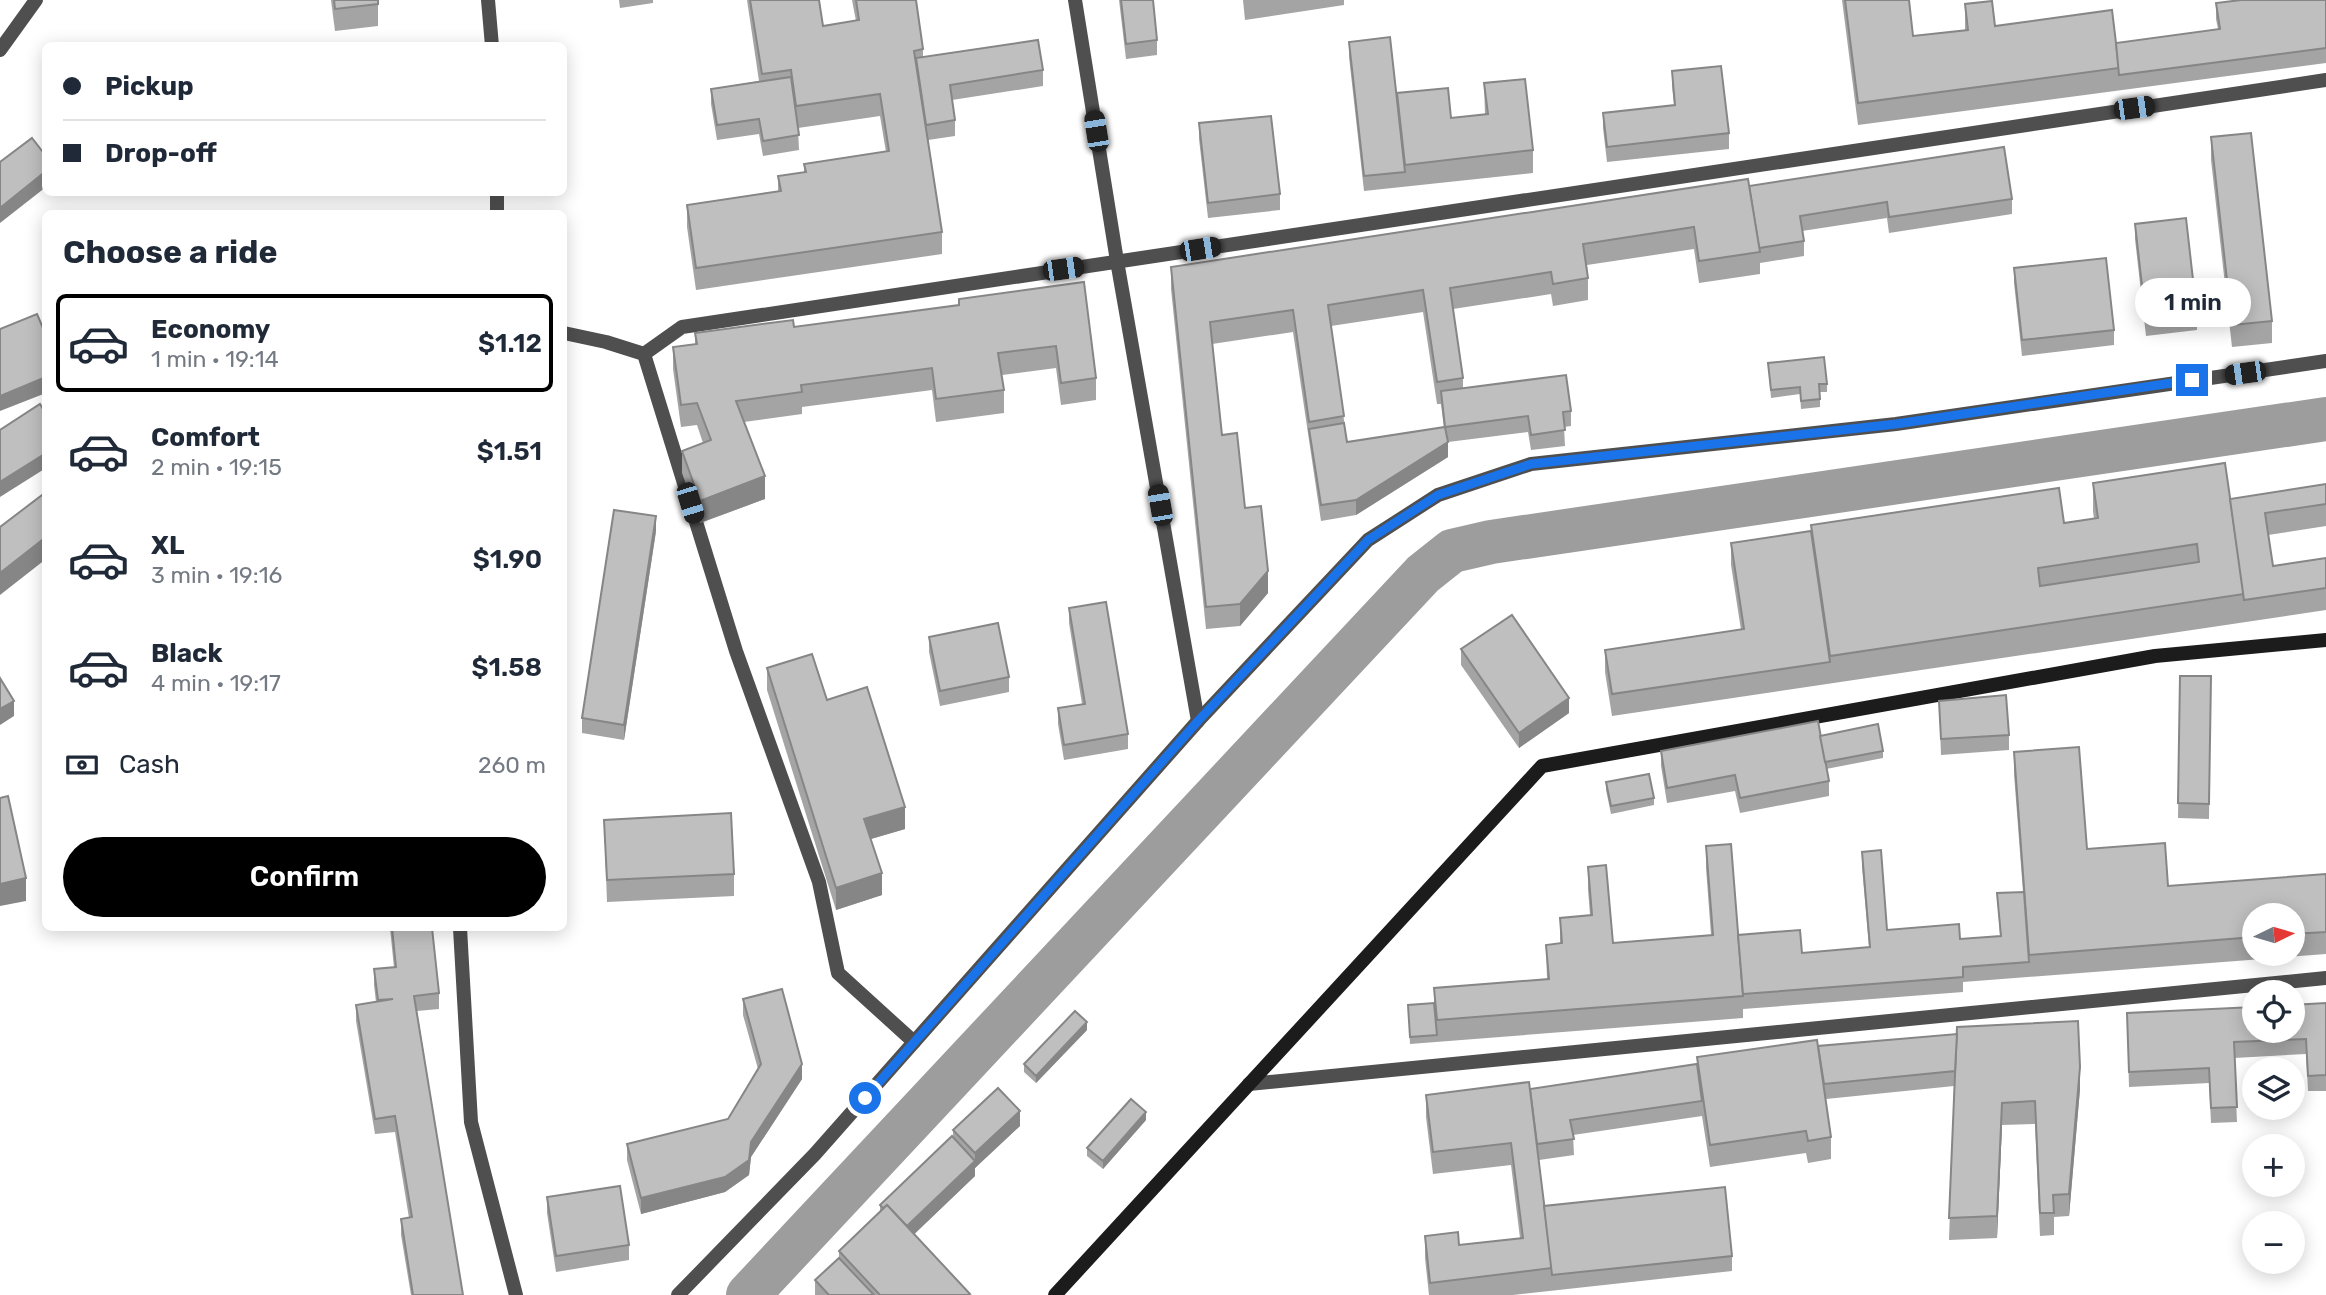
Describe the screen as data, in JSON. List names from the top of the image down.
{
  "north": "right",
  "page": {
    "banner": ["Pickup", "Drop-off"],
    "heading": "Choose a ride",
    "bubble": "1 min",
    "list": [
      {
        "name": "Economy",
        "note": "1 min · 19:14",
        "value": "$1.12"
      },
      {
        "name": "Comfort",
        "note": "2 min · 19:15",
        "value": "$1.51"
      },
      {
        "name": "XL",
        "note": "3 min · 19:16",
        "value": "$1.90"
      },
      {
        "name": "Black",
        "note": "4 min · 19:17",
        "value": "$1.58"
      }
    ],
    "pay": ["Cash", "260 m"],
    "buttons": "Confirm",
    "map_buttons": ["+", "−"]
  }
}
